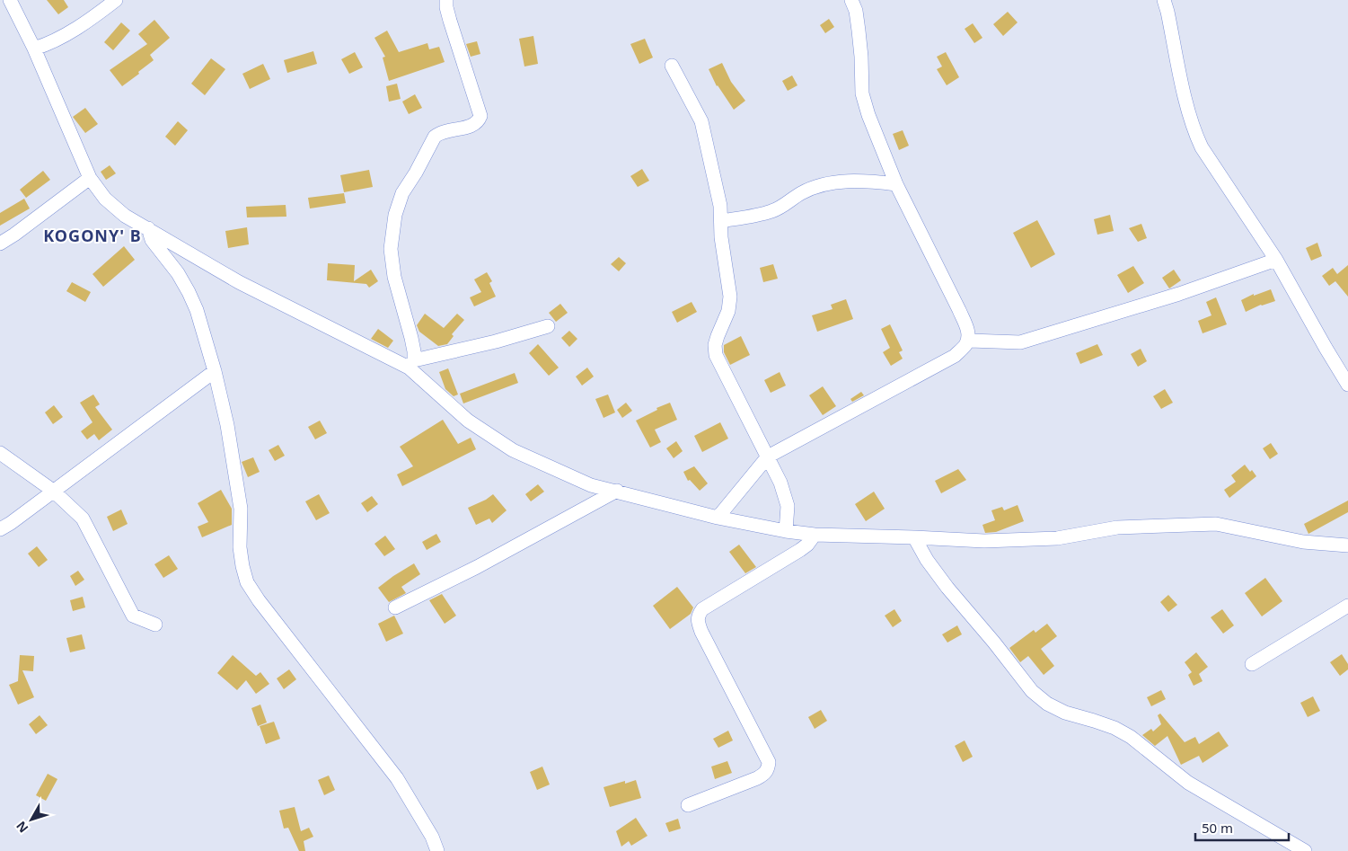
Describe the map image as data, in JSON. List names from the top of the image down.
{
  "districts": ["KOGONY' B"],
  "scale_bar": "50 m",
  "north": "bottom left"
}
